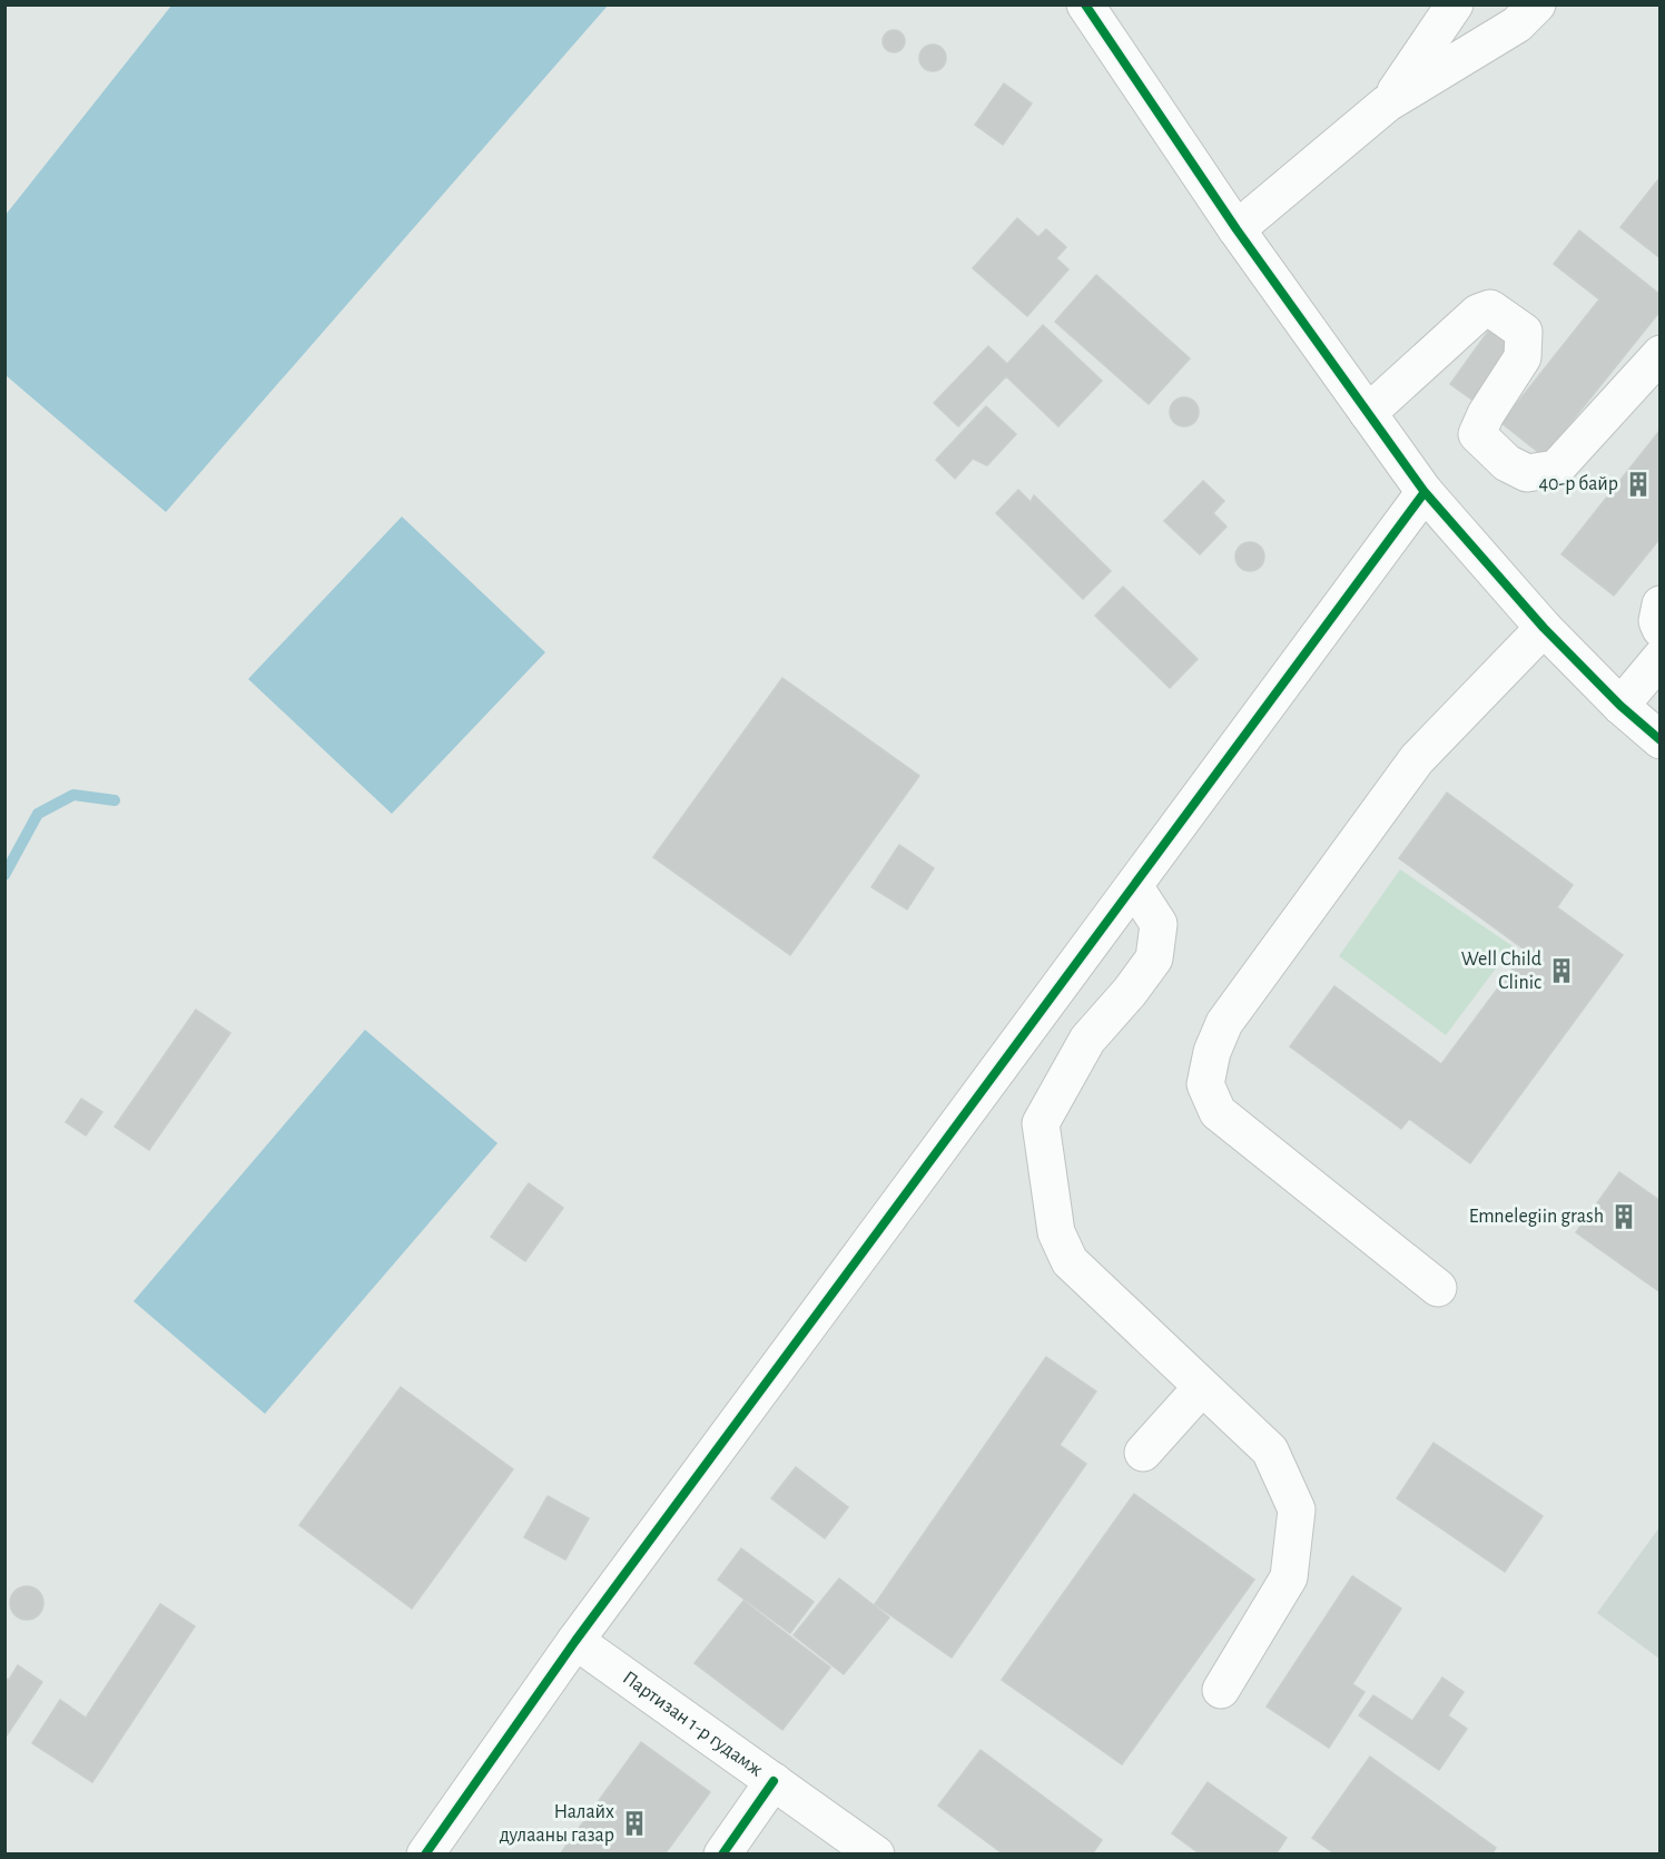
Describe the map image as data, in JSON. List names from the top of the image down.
{
  "streets": {
    "street": ["Партизан 1-р гудамж"]
  },
  "places": {
    "building": [
      "40-р байр",
      "Well Child Clinic",
      "Emnelegiin grash",
      "Налайх дулааны газар"
    ]
  }
}
